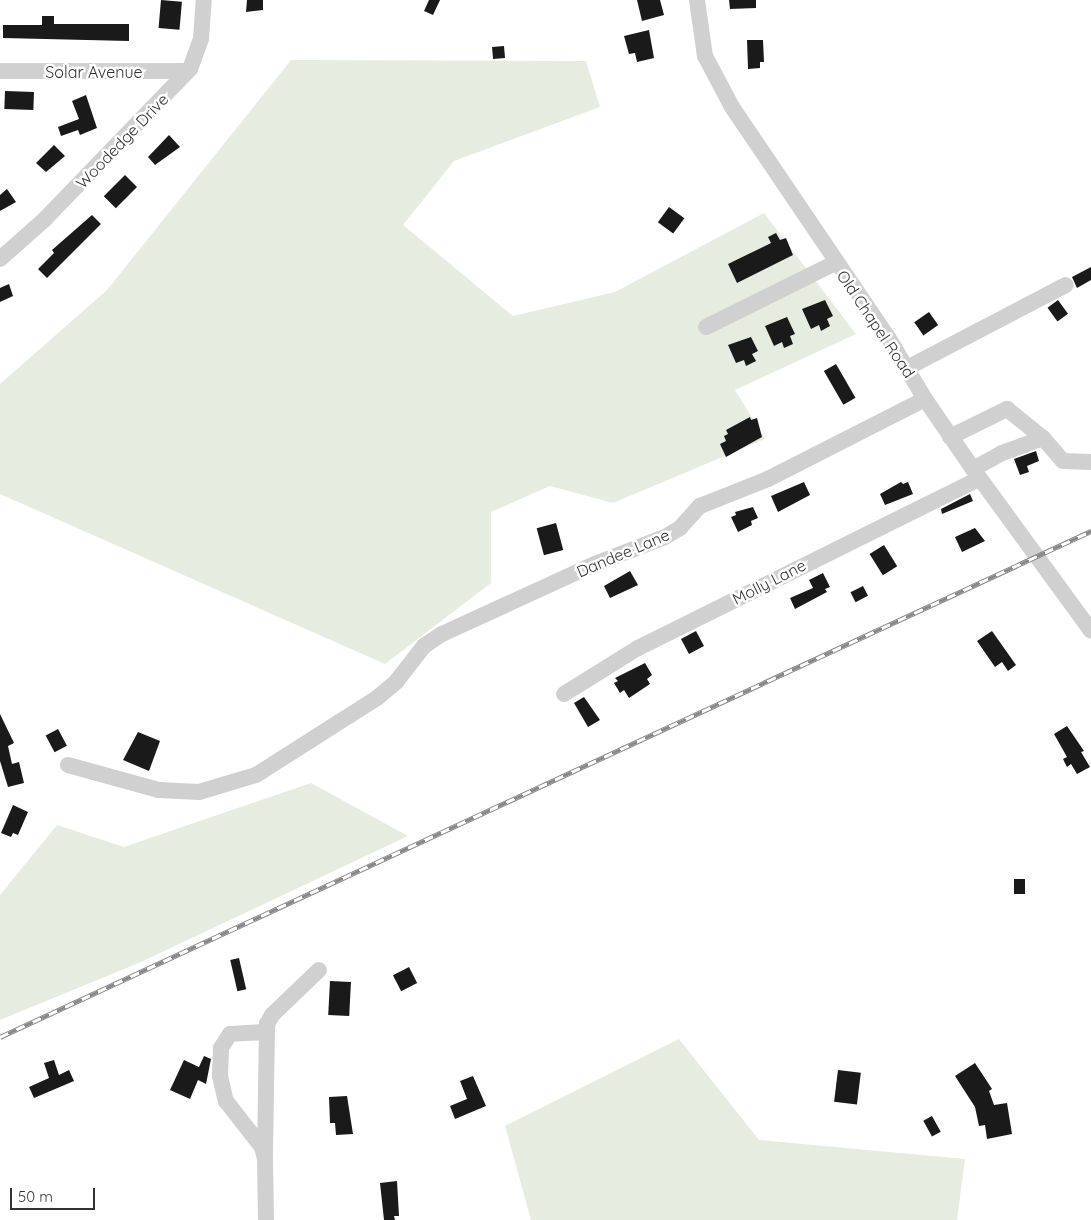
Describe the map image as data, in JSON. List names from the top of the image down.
{
  "streets": {
    "street": [
      "Solar Avenue",
      "Woodedge Drive",
      "Old Chapel Road",
      "Dandee Lane",
      "Molly Lane"
    ]
  },
  "crossings": [
    ["Solar Avenue", "Woodedge Drive"],
    ["Old Chapel Road", "Dandee Lane"],
    ["Old Chapel Road", "Molly Lane"]
  ],
  "scale_bar": "50 m"
}
